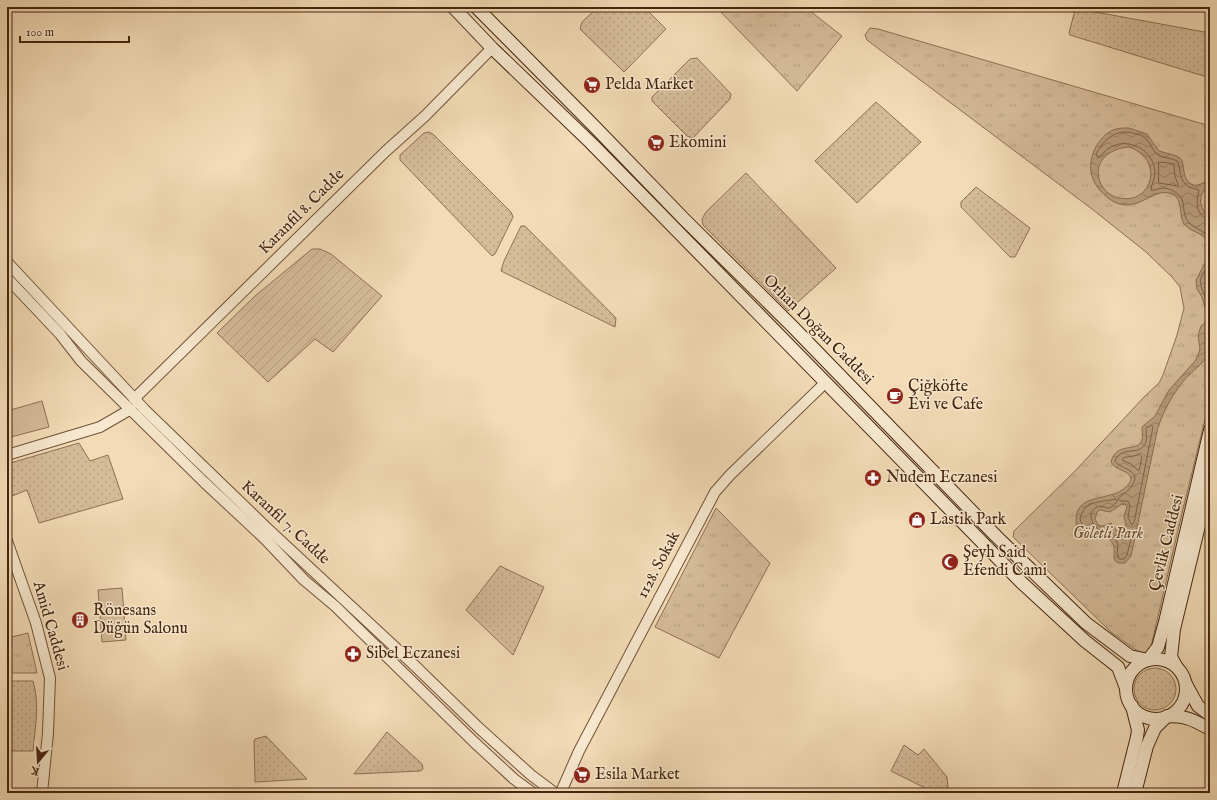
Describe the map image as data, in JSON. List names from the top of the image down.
{
  "streets": {
    "main road": ["Orhan Doğan Caddesi", "Çevlik Caddesi"],
    "street": [
      "Karanfil 8. Cadde",
      "Karanfil 7. Cadde",
      "1128. Sokak",
      "Amid Caddesi"
    ]
  },
  "crossings": [
    ["Karanfil 8. Cadde", "Karanfil 7. Cadde"],
    ["Orhan Doğan Caddesi", "Çevlik Caddesi"],
    ["Karanfil 7. Cadde", "1128. Sokak"]
  ],
  "parks": ["Göletli Park"],
  "places": {
    "supermarket": ["Pelda Market", "Ekomini", "Esila Market"],
    "cafe": ["Çiğköfte Evi ve Cafe"],
    "pharmacy": ["Nudem Eczanesi", "Sibel Eczanesi"],
    "shop": ["Lastik Park"],
    "mosque": ["Şeyh Said Efendi Cami"],
    "building": ["Rönesans Düğün Salonu"]
  },
  "scale_bar": "100 m",
  "north": "bottom"
}
